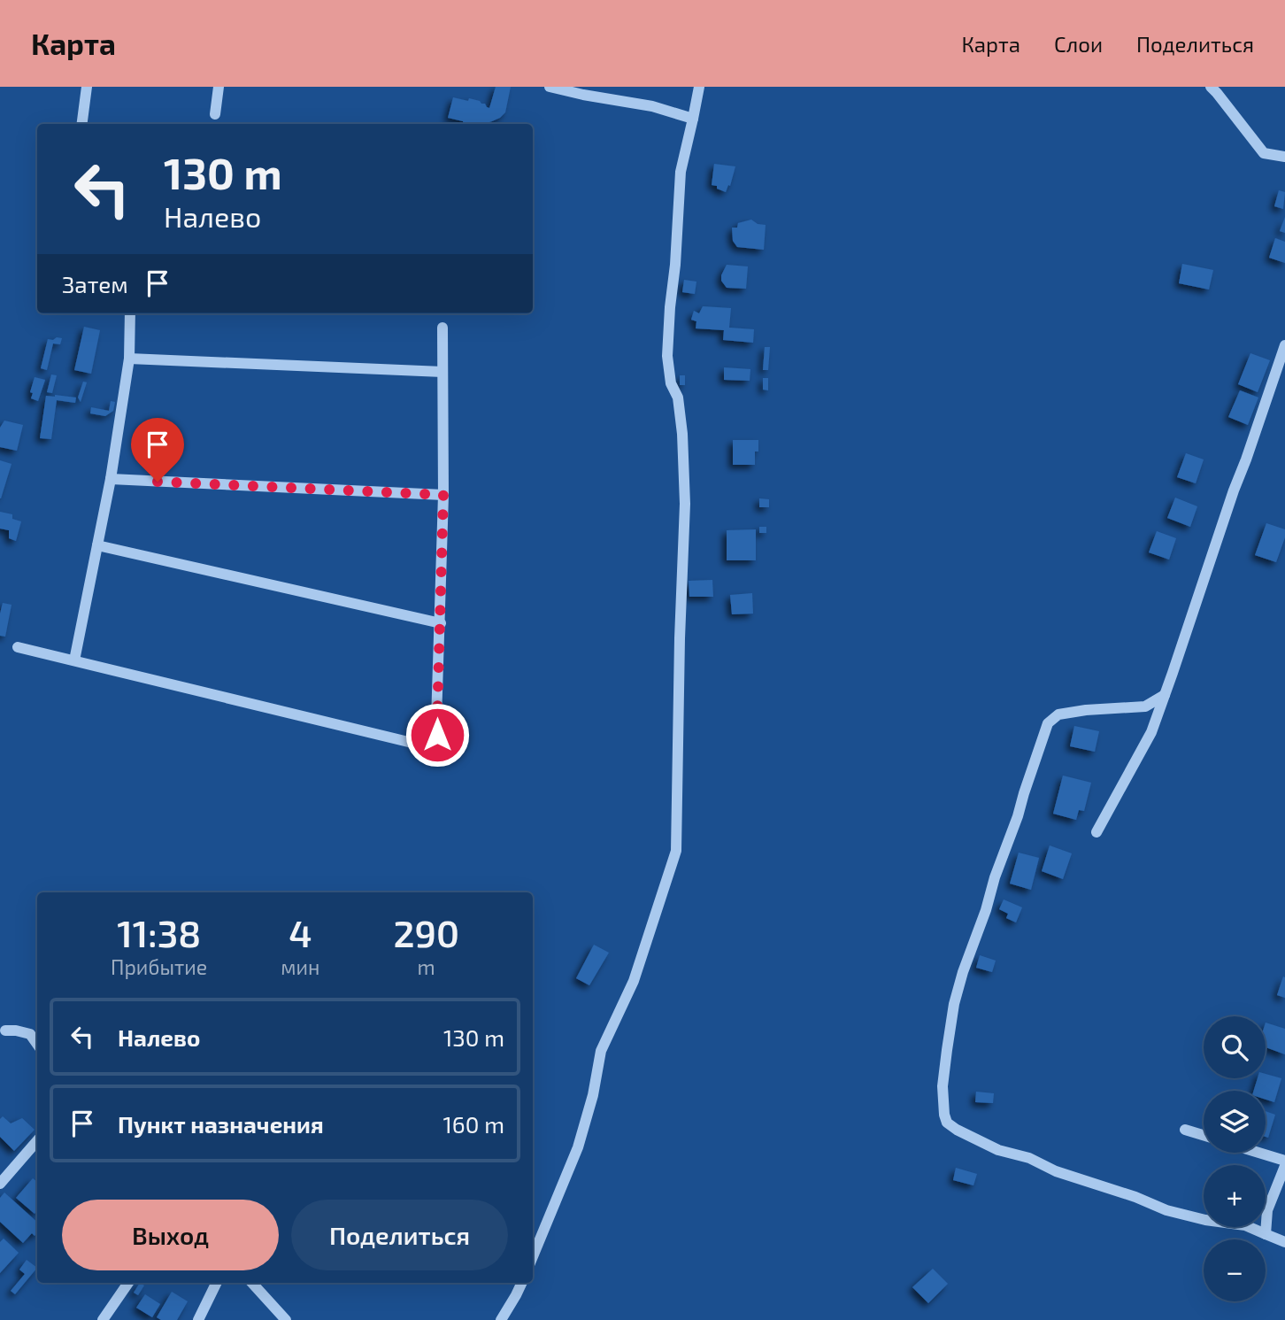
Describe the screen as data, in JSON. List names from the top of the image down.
{
  "page": {
    "header": "Карта",
    "nav": ["Карта", "Слои", "Поделиться"],
    "turn": ["130 m", "Налево"],
    "then": "Затем",
    "eta": [
      "11:38",
      "Прибытие",
      "4",
      "мин",
      "290",
      "m"
    ],
    "list": [
      {
        "name": "Налево",
        "value": "130 m"
      },
      {
        "name": "Пункт назначения",
        "value": "160 m"
      }
    ],
    "map_buttons": ["+", "−"],
    "buttons": ["Выход", "Поделиться"]
  }
}
